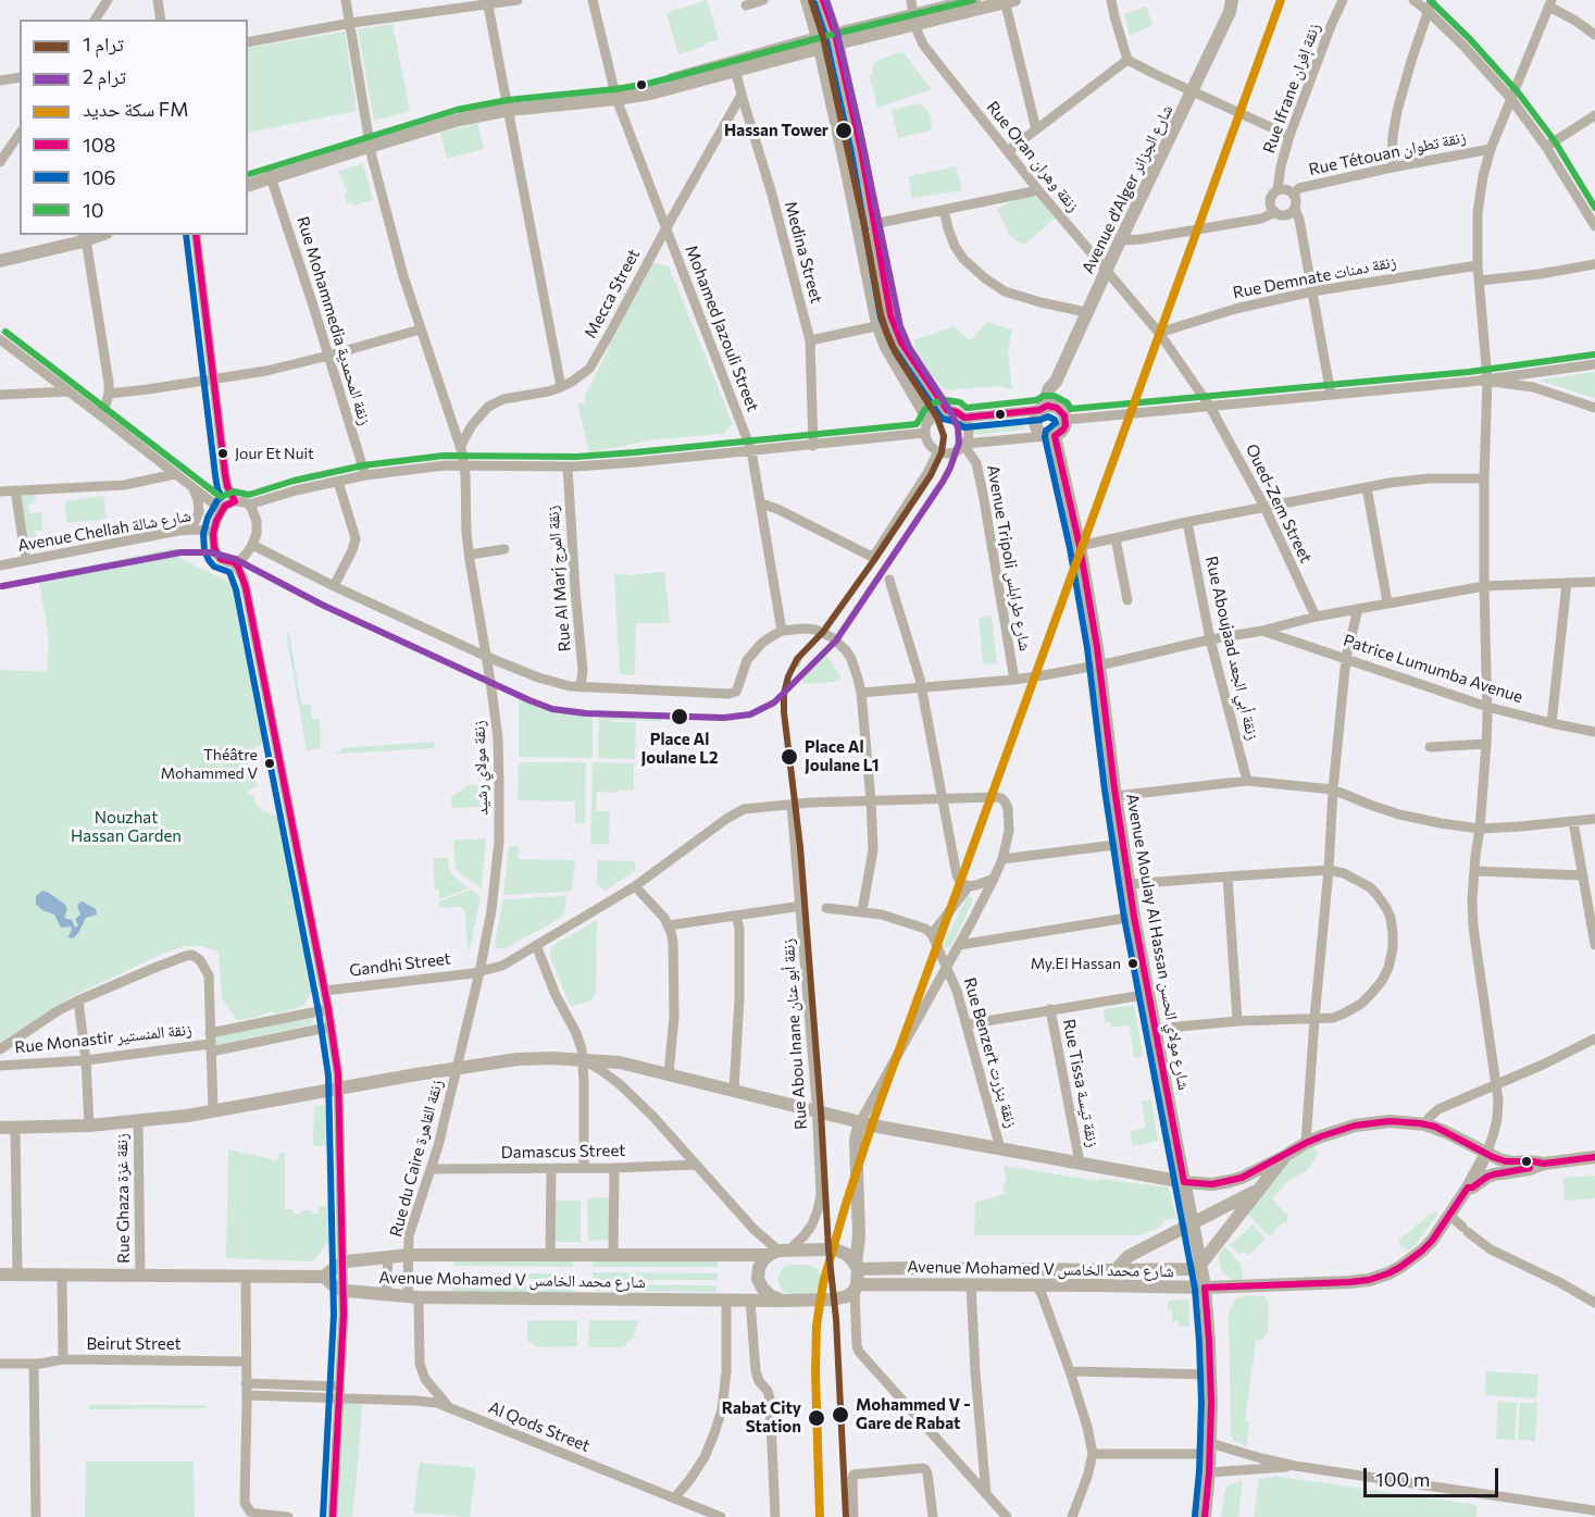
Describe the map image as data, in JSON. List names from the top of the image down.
{
  "streets": {
    "main road": ["Avenue d'Alger شارع الجزائر", "Avenue Moulay Al Hassan شارع مولاي الحسن", "Avenue Mohamed V شارع محمد الخامس"],
    "street": [
      "Rue Ifrane زنقة إفران",
      "Rue Tétouan زنقة تطوان",
      "Rue Oran زنقة وهران",
      "Medina Street",
      "Rue Demnate زنقة دمنات",
      "Mecca Street",
      "Rue Mohammedia زنقة المحمدية",
      "Mohamed Jazouli Street",
      "Oued-Zem Street",
      "Avenue Chellah شارع شالة",
      "Avenue Tripoli شارع طرابلس",
      "Rue Al Marj زنقة المرج",
      "Rue Aboujaad زنقة أبي الجعد",
      "Patrice Lumumba Avenue",
      "زنقة مولاي رشيد",
      "Gandhi Street",
      "Rue Abou Inane زنقة أبو عنان",
      "Rue Monastir زنقة المنستير",
      "Rue Benzert زنقة بنزرت",
      "Rue Tissa زنقة تيسة",
      "Damascus Street",
      "Rue du Caire زنقة القاهرة",
      "Rue Ghaza زنقة غزة",
      "Beirut Street",
      "Al Qods Street"
    ]
  },
  "crossings": [
    ["Rue Ifrane زنقة إفران", "Rue Tétouan زنقة تطوان"],
    ["Rue Oran زنقة وهران", "Avenue d'Alger شارع الجزائر"],
    ["Rue Oran زنقة وهران", "Rue Demnate زنقة دمنات"],
    ["Rue Oran زنقة وهران", "Oued-Zem Street"],
    ["Avenue d'Alger شارع الجزائر", "Avenue Moulay Al Hassan شارع مولاي الحسن"],
    ["Medina Street", "Mecca Street"],
    ["Mecca Street", "Mohamed Jazouli Street"],
    ["Mecca Street", "زنقة مولاي رشيد"],
    ["زنقة مولاي رشيد", "Gandhi Street"],
    ["زنقة مولاي رشيد", "Rue du Caire زنقة القاهرة"],
    ["Avenue Moulay Al Hassan شارع مولاي الحسن", "Avenue Mohamed V شارع محمد الخامس"],
    ["Gandhi Street", "Rue Abou Inane زنقة أبو عنان"],
    ["Rue Abou Inane زنقة أبو عنان", "Avenue Mohamed V شارع محمد الخامس"],
    ["Damascus Street", "Rue du Caire زنقة القاهرة"],
    ["Rue du Caire زنقة القاهرة", "Avenue Mohamed V شارع محمد الخامس"],
    ["Rue du Caire زنقة القاهرة", "Al Qods Street"]
  ],
  "parks": ["Nouzhat Hassan Garden"],
  "places": [
    "Hassan Tower",
    "Jour Et Nuit",
    "Place Al Joulane L2",
    "Place Al Joulane L1",
    "Théâtre Mohammed V",
    "My.El Hassan",
    "Mohammed V - Gare de Rabat",
    "Rabat City Station"
  ],
  "lines": [
    "tram line 1",
    "tram line 2",
    "rail line FM",
    "transit line 108",
    "transit line 10",
    "transit line 106"
  ],
  "legend": [
    "ترام 1",
    "ترام 2",
    "سكة حديد FM",
    "108",
    "106",
    "10"
  ],
  "scale_bar": "100 m"
}
